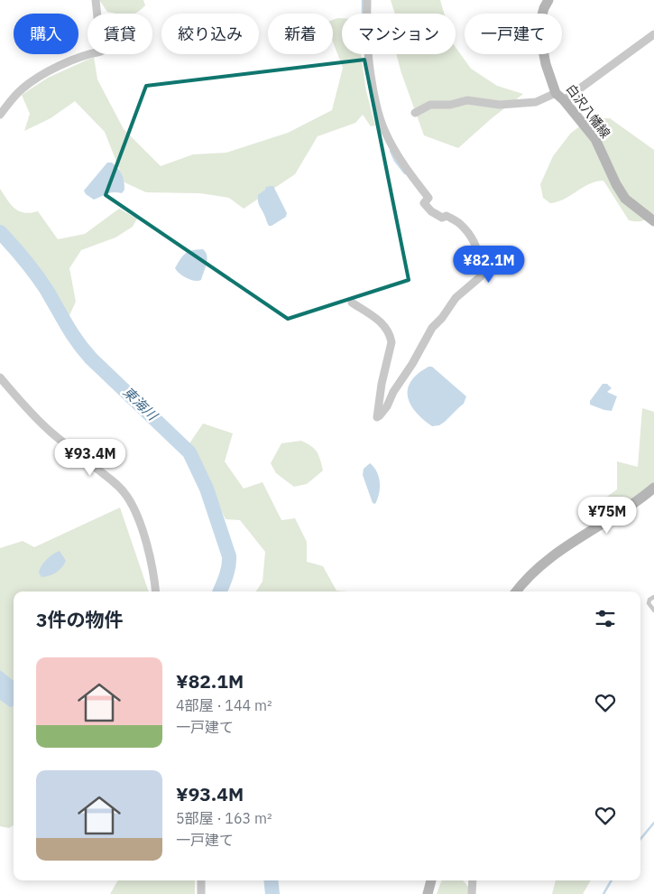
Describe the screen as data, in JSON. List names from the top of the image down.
{
  "streets": {
    "main road": ["白沢八幡線"]
  },
  "water": ["東海川"],
  "page": {
    "chip": [
      "購入",
      "賃貸",
      "絞り込み",
      "新着",
      "マンション",
      "一戸建て"
    ],
    "price": ["¥82.1M", "¥93.4M", "¥75M"],
    "heading": "3件の物件",
    "list": [
      {
        "name": "¥82.1M",
        "note": "4部屋 · 144 m² · 一戸建て"
      },
      {
        "name": "¥93.4M",
        "note": "5部屋 · 163 m² · 一戸建て"
      }
    ]
  }
}
